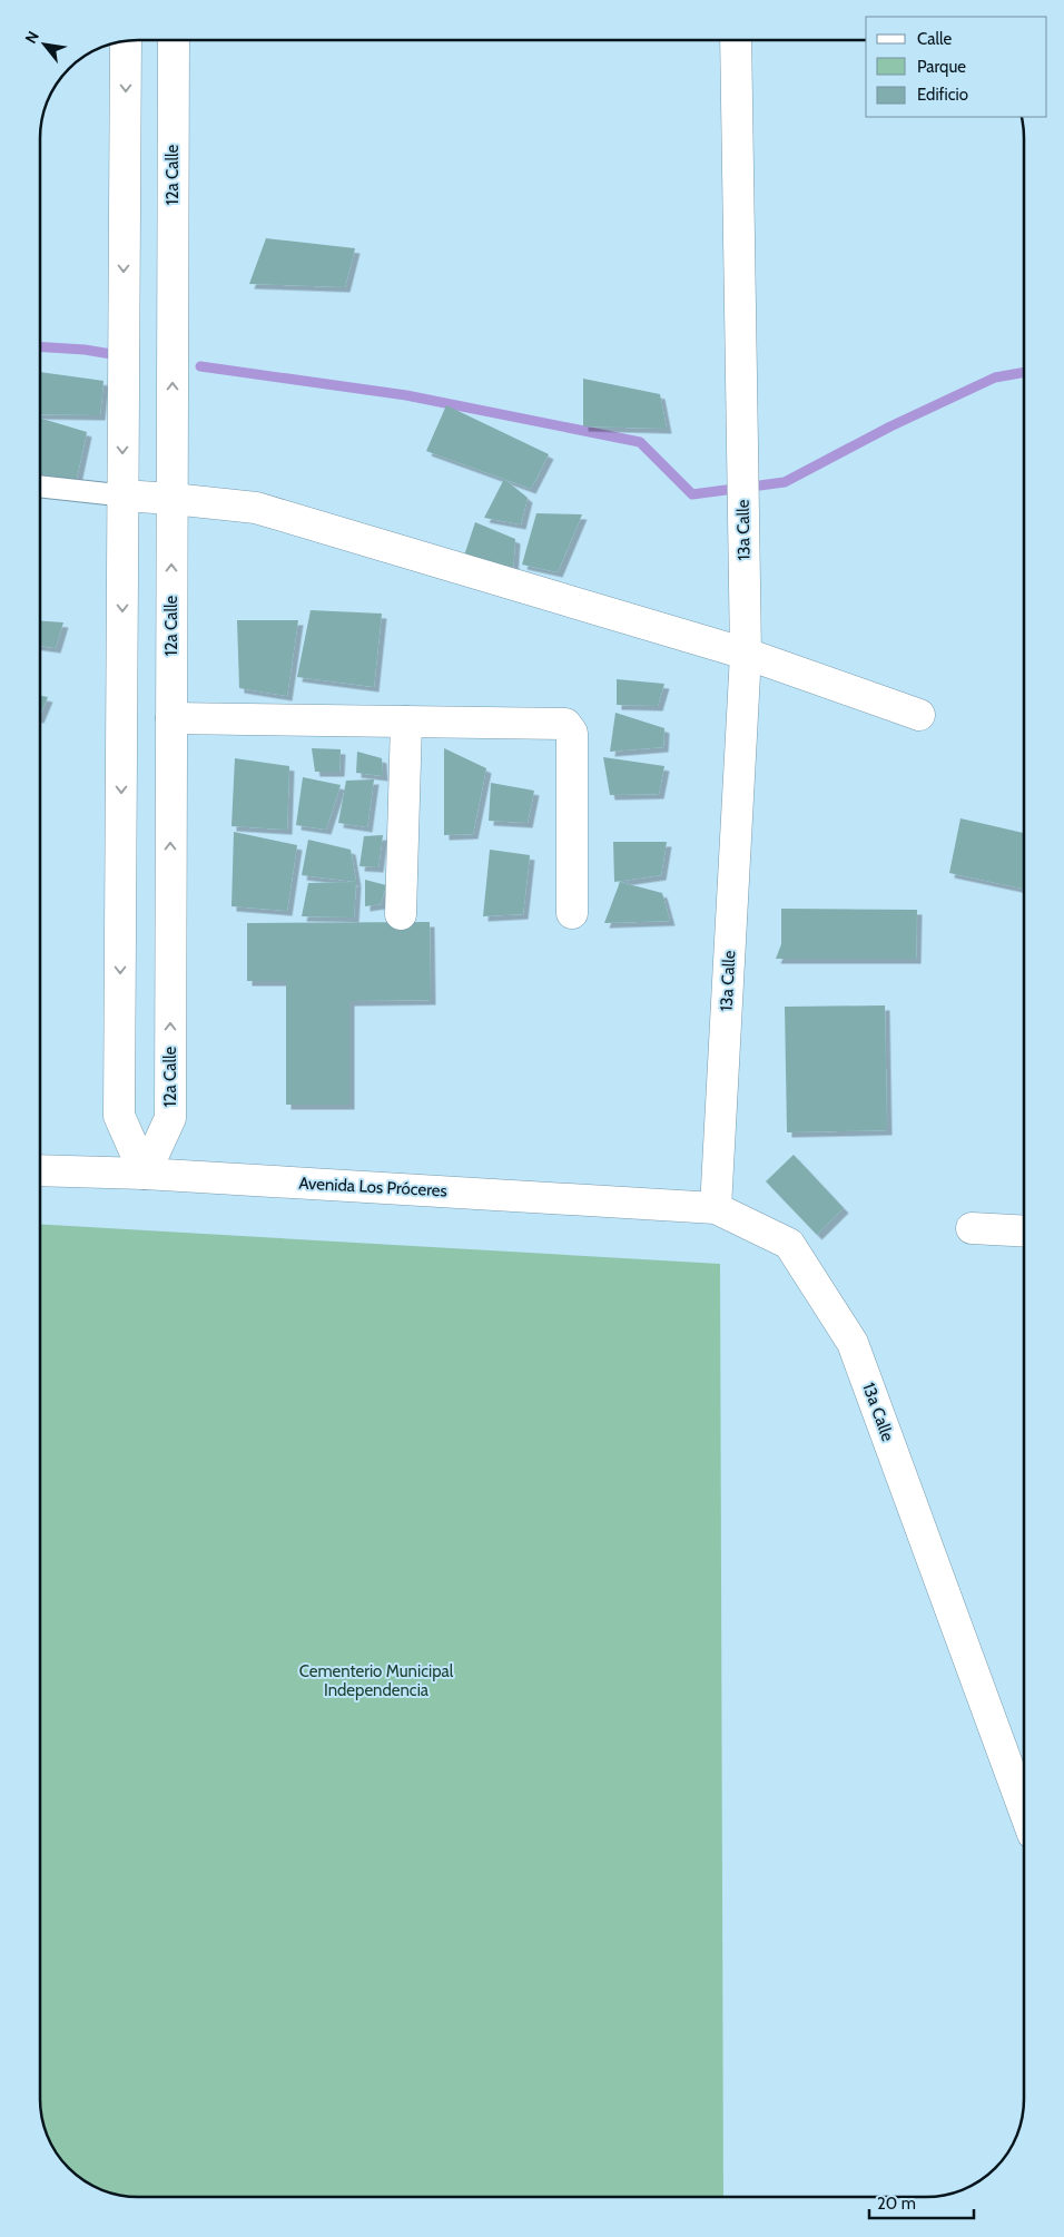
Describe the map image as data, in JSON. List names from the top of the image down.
{
  "streets": {
    "street": ["12a Calle", "13a Calle", "Avenida Los Próceres"]
  },
  "crossings": [
    ["12a Calle", "Avenida Los Próceres"],
    ["13a Calle", "Avenida Los Próceres"]
  ],
  "parks": ["Cementerio Municipal Independencia"],
  "legend": ["Calle", "Parque", "Edificio"],
  "scale_bar": "20 m",
  "north": "top left"
}
